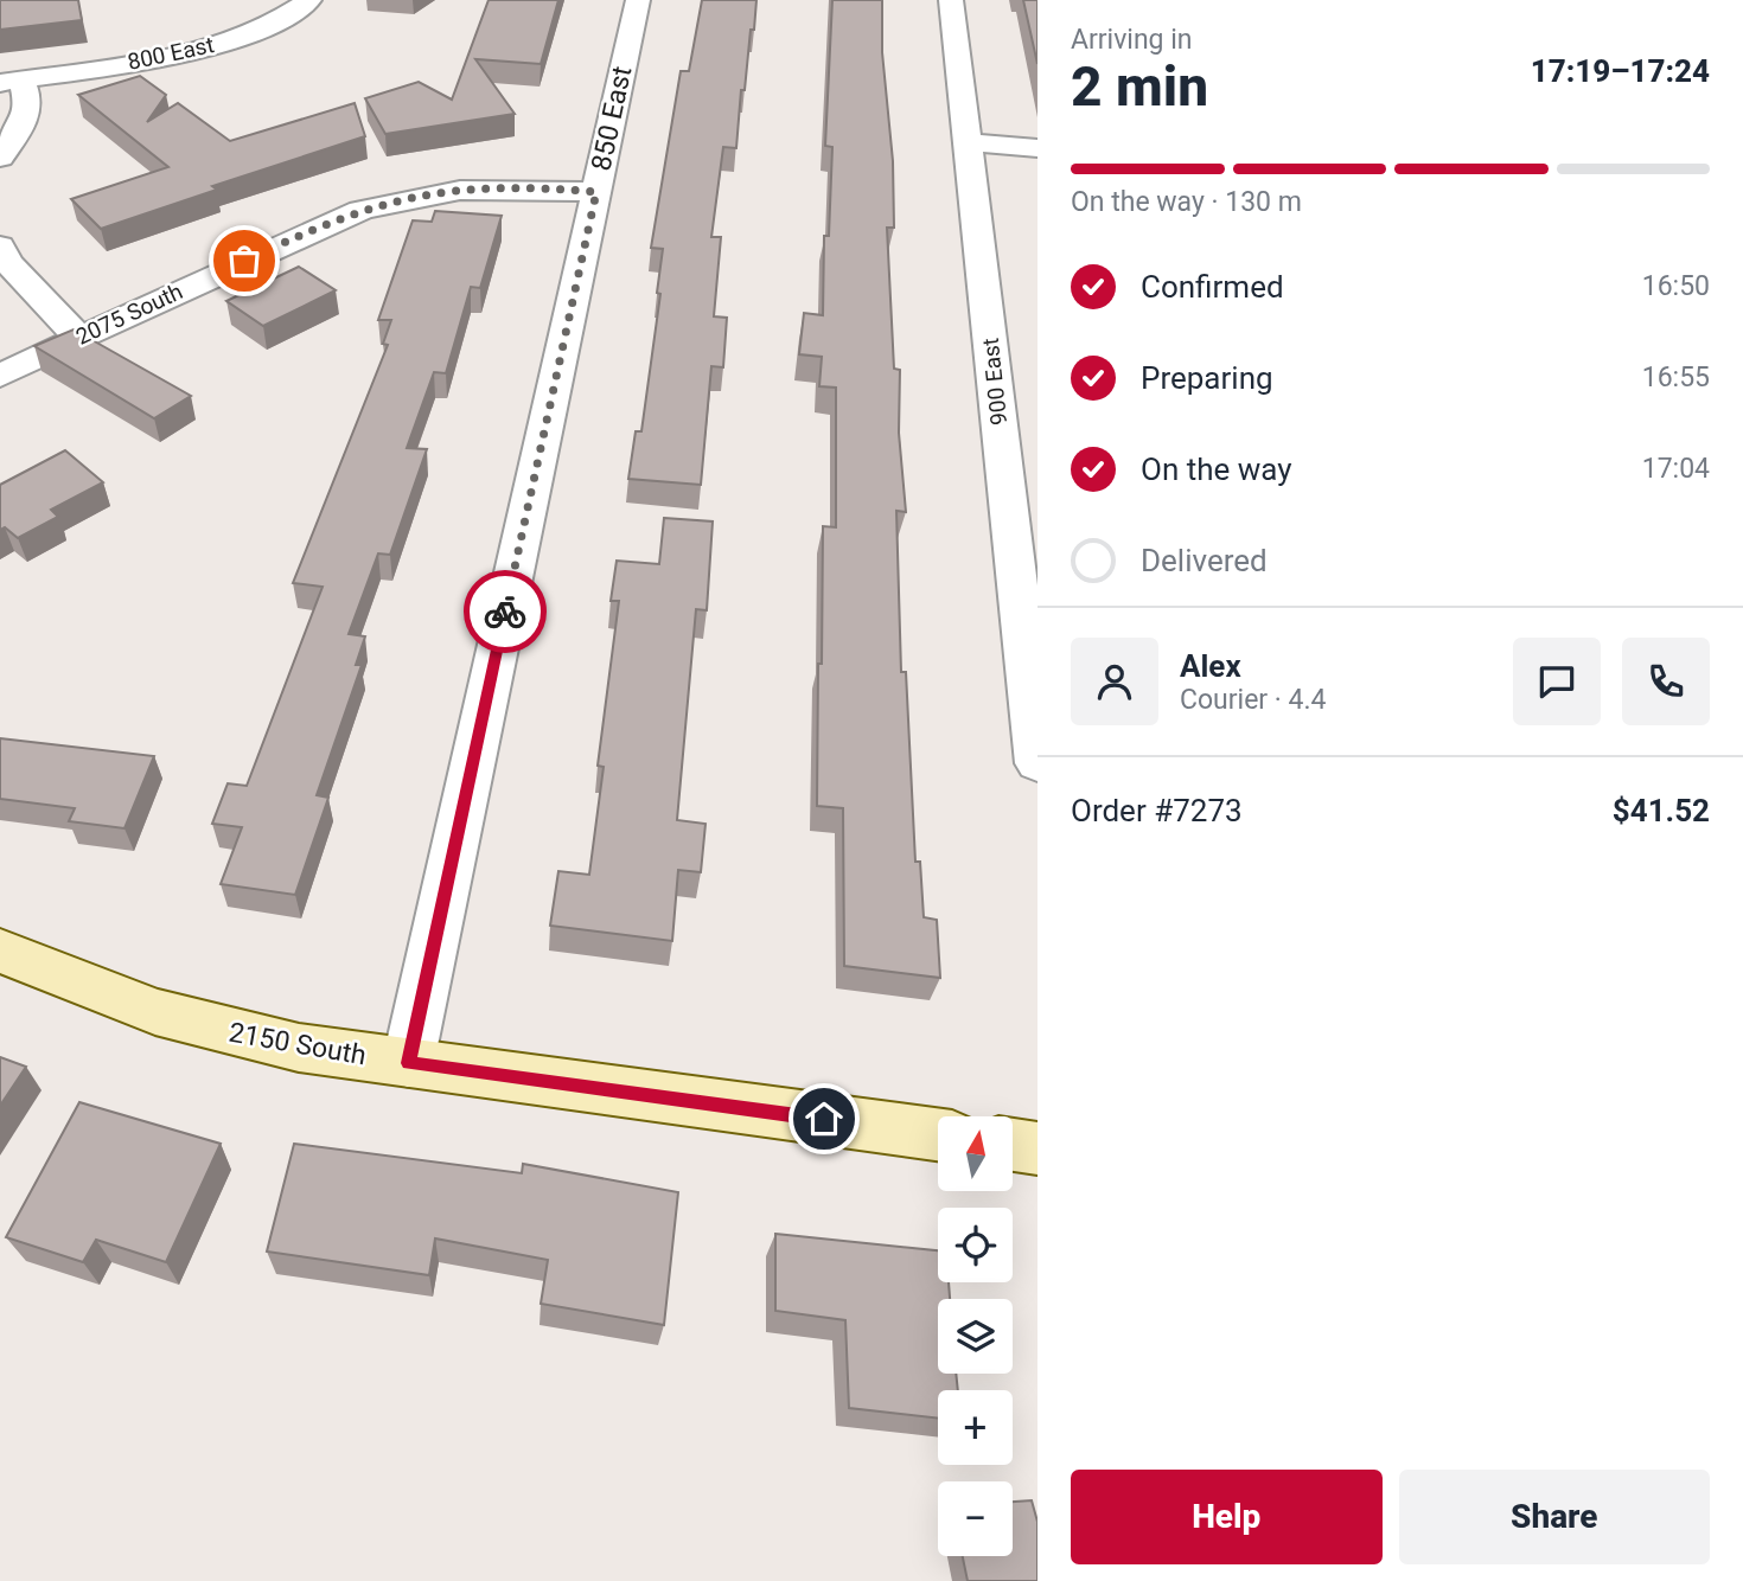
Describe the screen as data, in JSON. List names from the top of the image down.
{
  "streets": {
    "street": [
      "800 East",
      "850 East",
      "2075 South",
      "900 East",
      "2150 South"
    ]
  },
  "crossings": [
    ["850 East", "2075 South"],
    ["850 East", "2150 South"]
  ],
  "north": "top",
  "page": {
    "heading": ["2 min", "Arriving in", "17:19–17:24"],
    "panel": [
      "Alex",
      "Courier · 4.4",
      "Order #7273",
      "$41.52"
    ],
    "bar": "On the way · 130 m",
    "list": [
      ["Confirmed", "16:50"],
      ["Preparing", "16:55"],
      ["On the way", "17:04"],
      "Delivered"
    ],
    "map_buttons": ["+", "−"],
    "buttons": ["Help", "Share"]
  }
}
